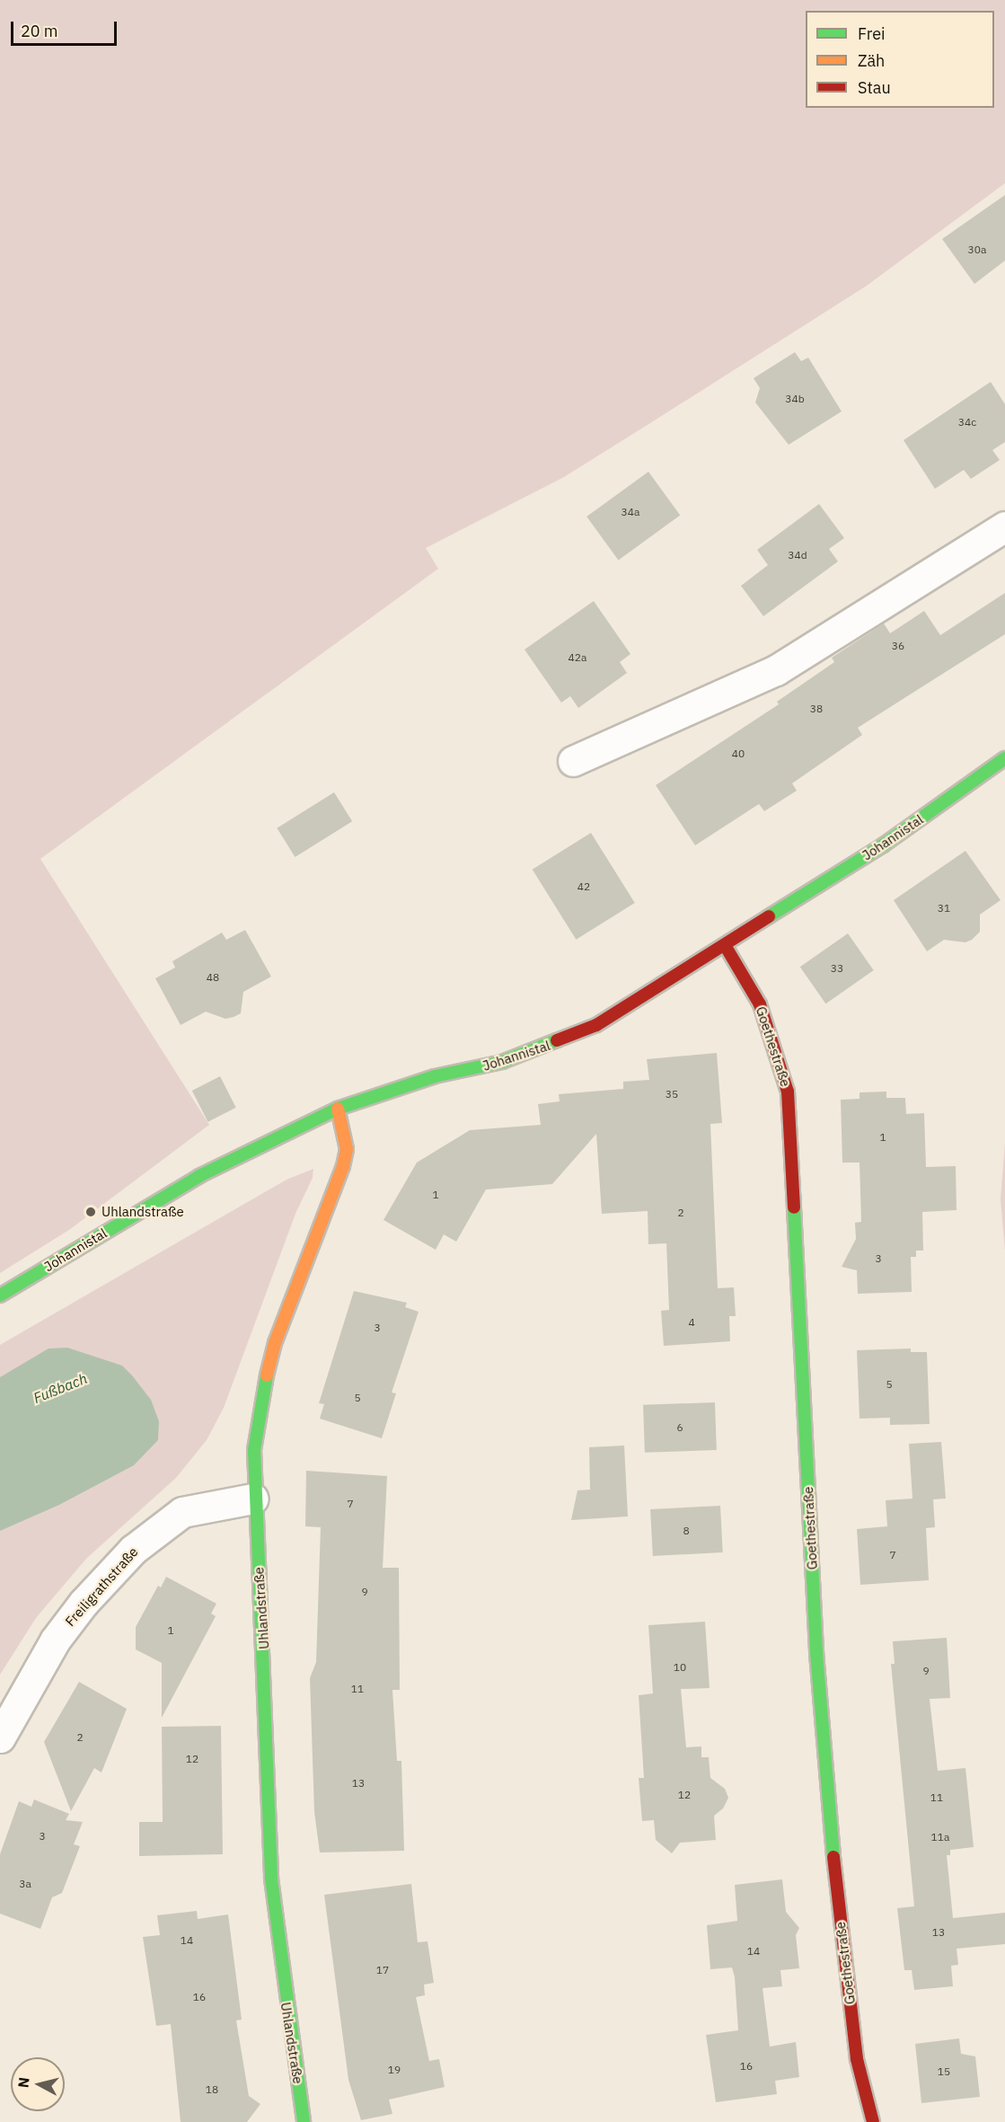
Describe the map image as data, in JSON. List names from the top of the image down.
{
  "streets": {
    "street": [
      "Johannistal",
      "Goethestraße",
      "Freiligrathstraße",
      "Uhlandstraße"
    ]
  },
  "crossings": [
    ["Johannistal", "Goethestraße"],
    ["Johannistal", "Uhlandstraße"],
    ["Freiligrathstraße", "Uhlandstraße"]
  ],
  "water": ["Fußbach"],
  "places": ["Uhlandstraße"],
  "house_numbers": [
    "30a",
    "34b",
    "34c",
    "34a",
    "34d",
    "36",
    "42a",
    "38",
    "40",
    "42",
    "31",
    "33",
    "48",
    "35",
    "1",
    "1",
    "2",
    "3",
    "4",
    "3",
    "5",
    "5",
    "6",
    "7",
    "8",
    "7",
    "9",
    "1",
    "10",
    "9",
    "11",
    "2",
    "12",
    "13",
    "12",
    "11",
    "3",
    "11a",
    "3a",
    "13",
    "14",
    "14",
    "17",
    "16",
    "16",
    "19",
    "15",
    "18"
  ],
  "legend": ["Frei", "Zäh", "Stau"],
  "scale_bar": "20 m",
  "north": "left"
}
